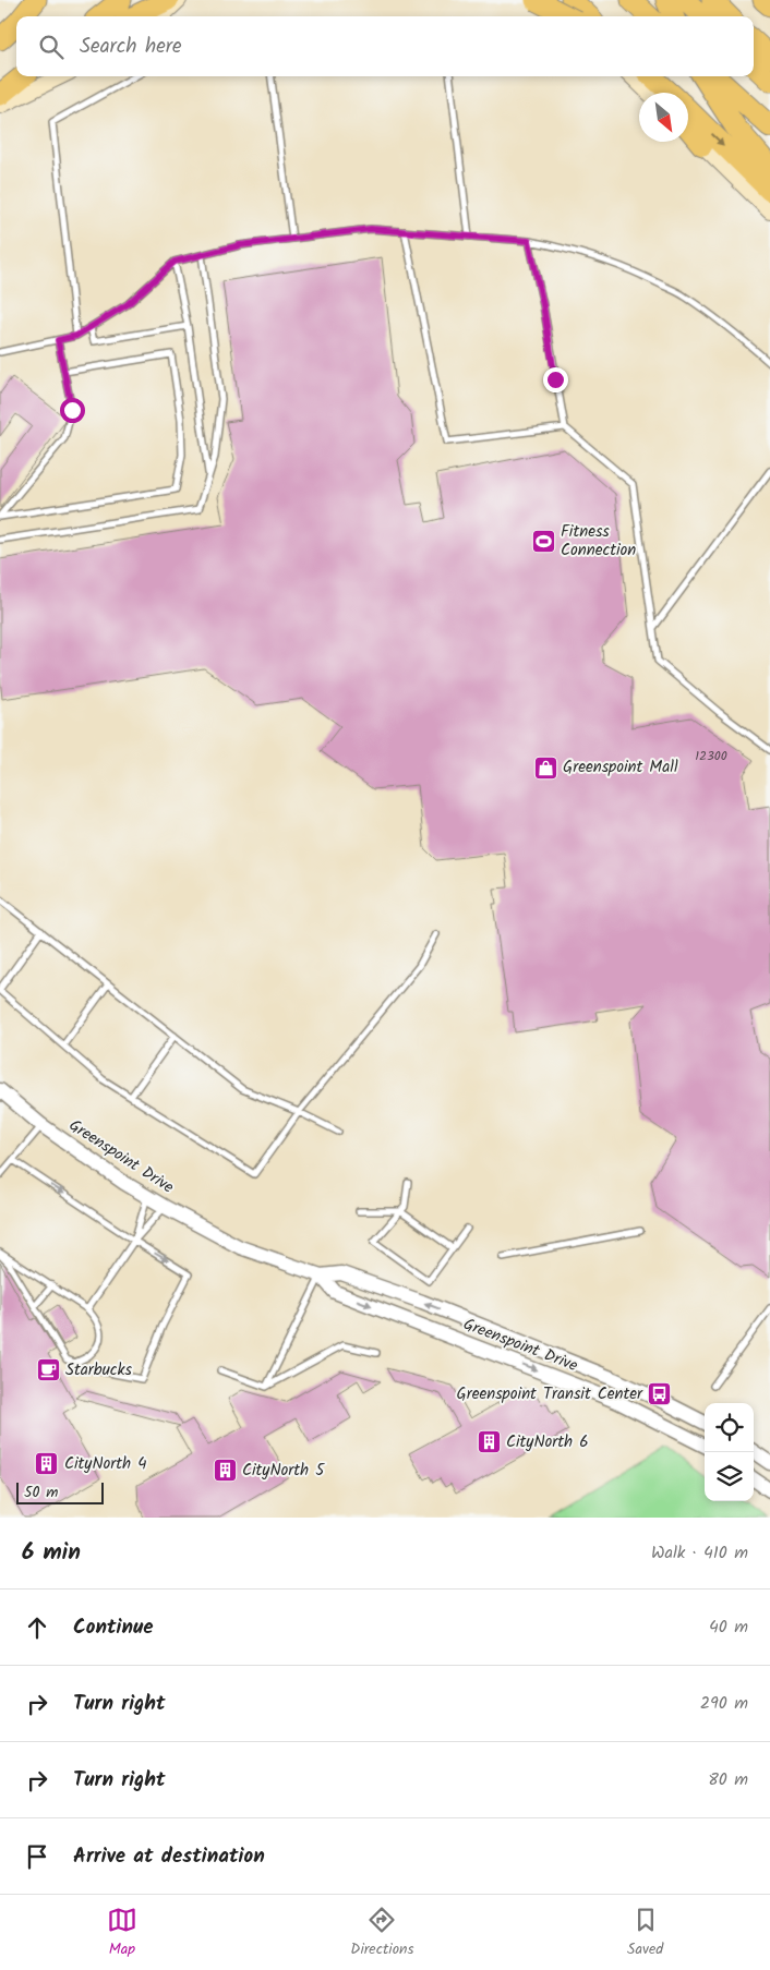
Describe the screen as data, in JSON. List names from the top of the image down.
{
  "streets": {
    "street": ["Greenspoint Drive"]
  },
  "places": {
    "sports": ["Fitness Connection"],
    "shop": ["Greenspoint Mall"],
    "cafe": ["Starbucks"],
    "bus stop": ["Greenspoint Transit Center"],
    "building": ["CityNorth 6", "CityNorth 4", "CityNorth 5"]
  },
  "house_numbers": ["12300"],
  "scale_bar": "50 m",
  "north": "bottom right",
  "page": {
    "search": "Search here",
    "scale": "50 m",
    "heading": ["6 min", "Walk · 410 m"],
    "list": [
      ["Continue", "40 m"],
      ["Turn right", "290 m"],
      ["Turn right", "80 m"],
      "Arrive at destination"
    ],
    "nav": ["Map", "Directions", "Saved"]
  }
}
